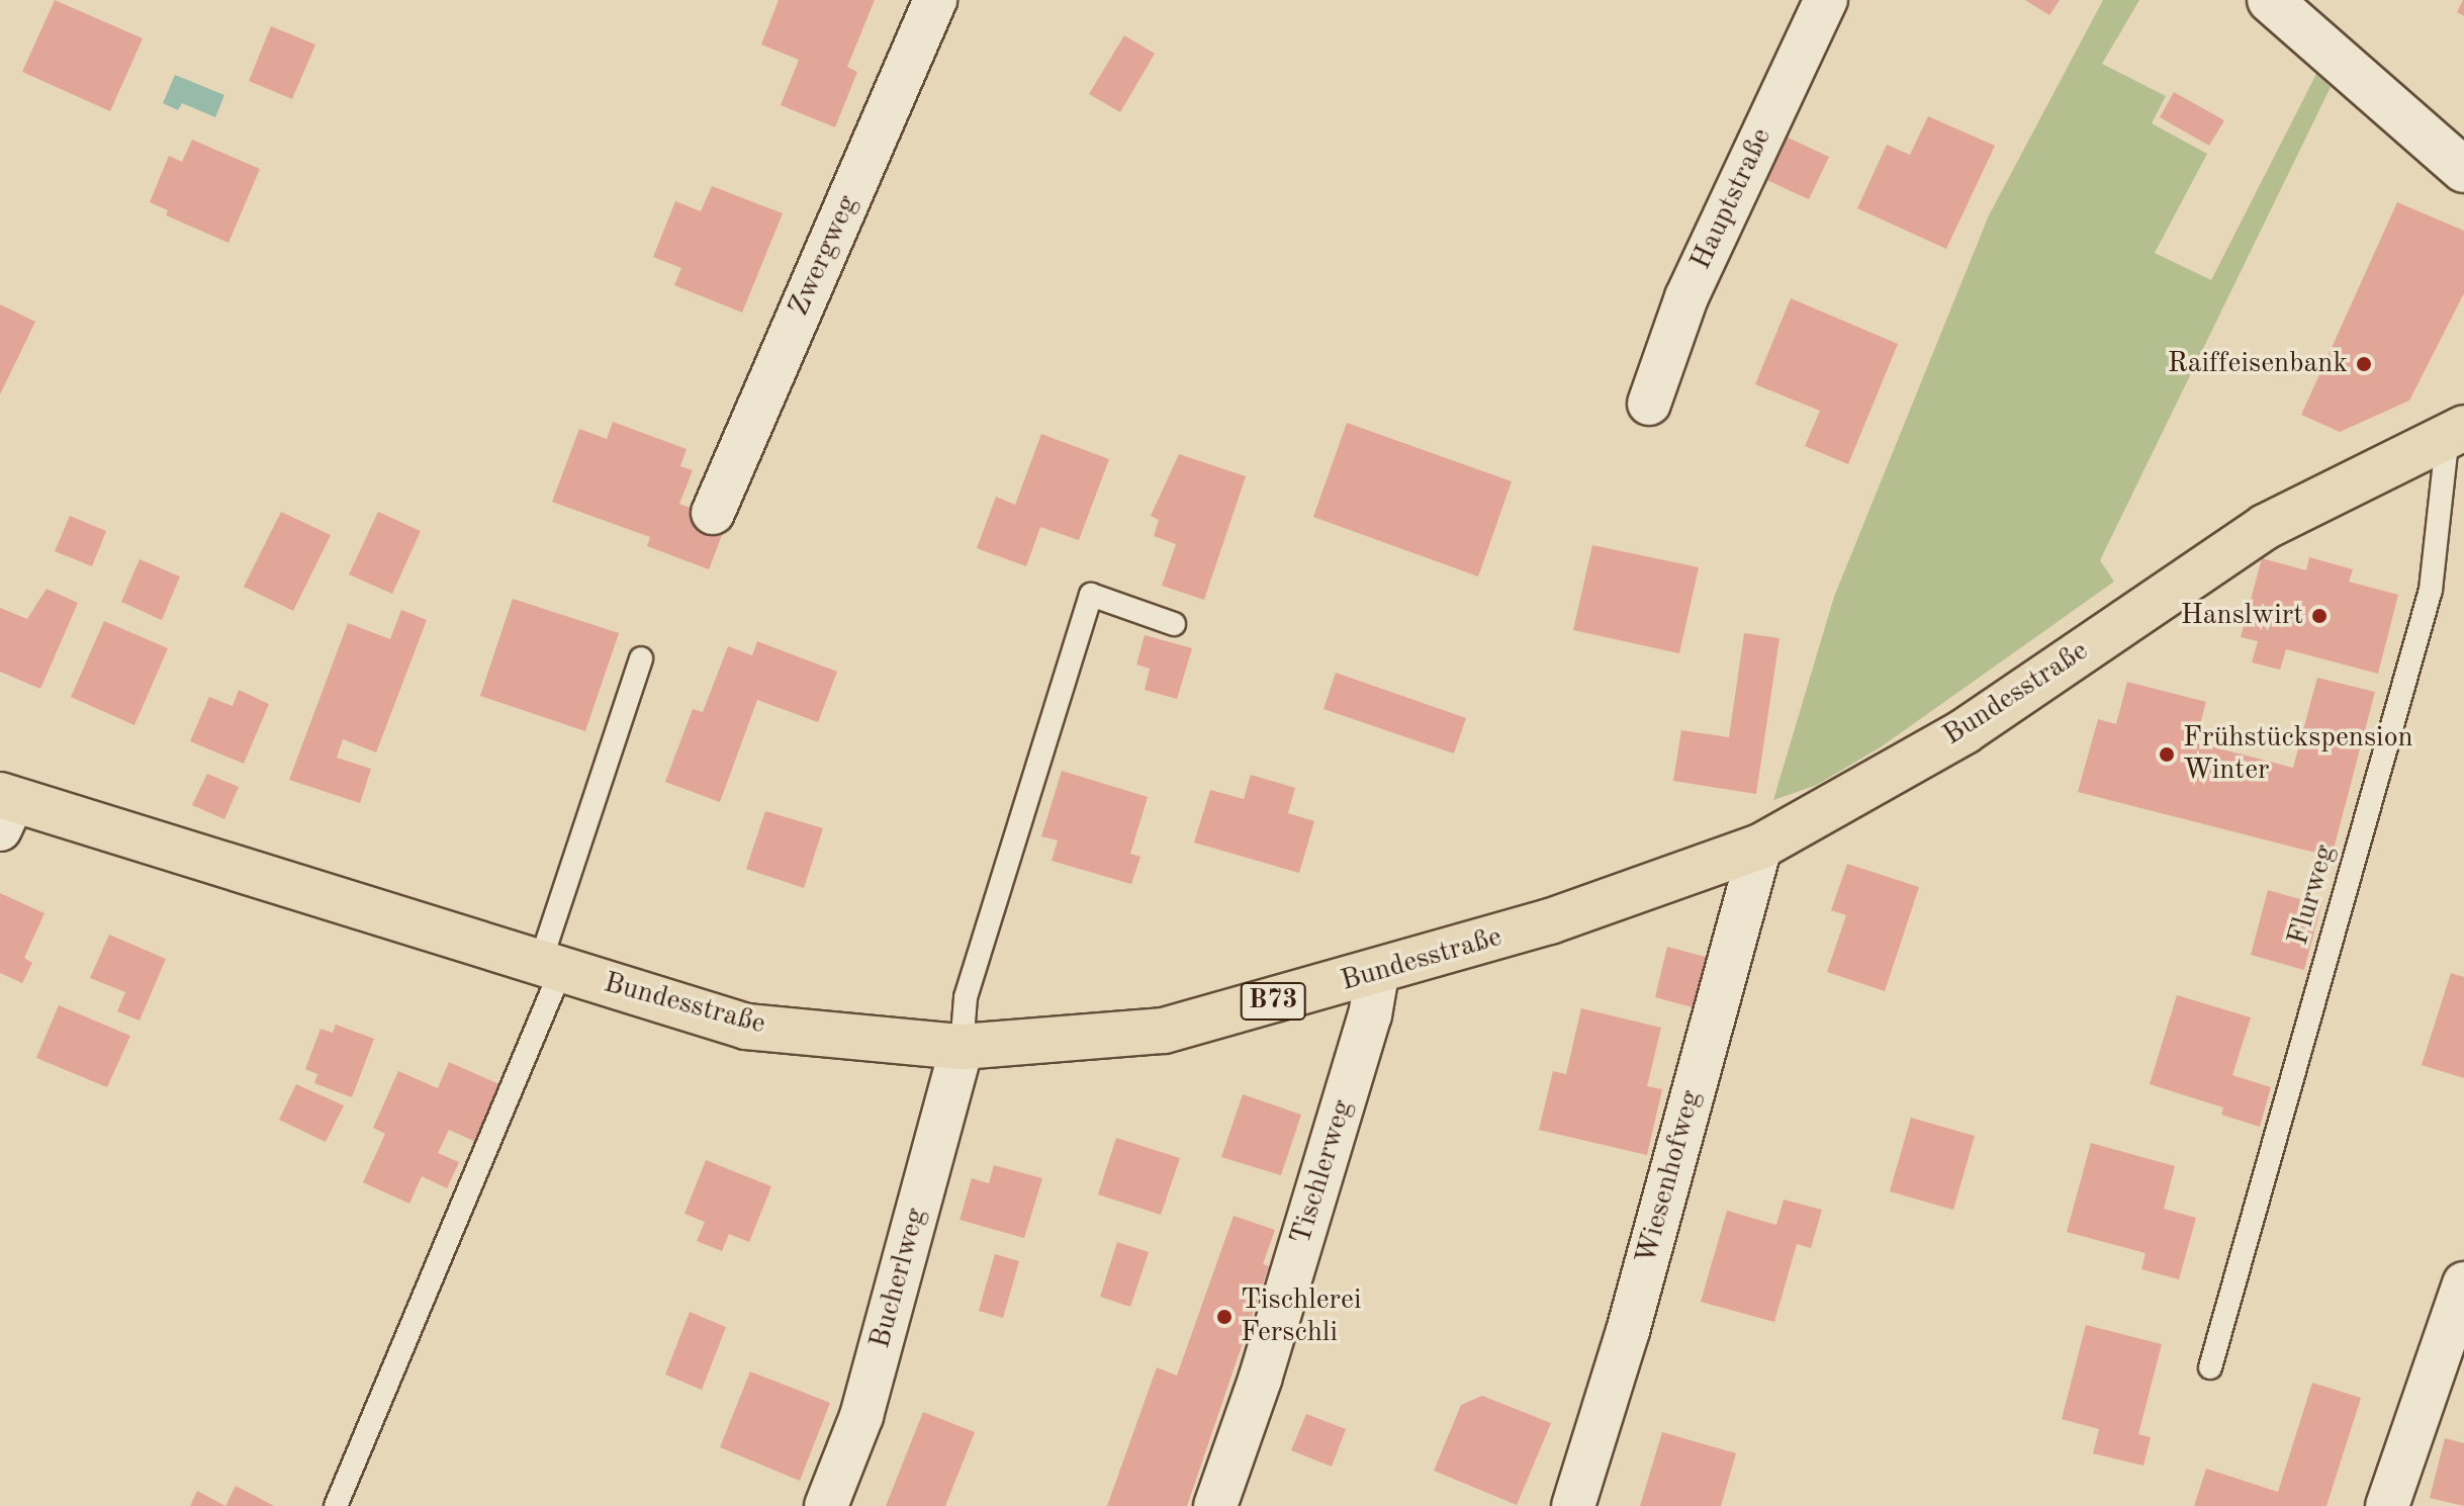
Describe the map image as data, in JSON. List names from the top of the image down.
{
  "streets": {
    "main road": ["Bundesstraße", "B73"],
    "street": [
      "Hauptstraße",
      "Zwergweg",
      "Tischlerweg",
      "Wiesenhofweg",
      "Bucherlweg"
    ],
    "lane": ["Flurweg"]
  },
  "crossings": [
    ["Bundesstraße", "Flurweg"],
    ["Bundesstraße", "Tischlerweg"],
    ["Bundesstraße", "Wiesenhofweg"],
    ["Bundesstraße", "Bucherlweg"]
  ],
  "places": [
    "Raiffeisenbank",
    "Hanslwirt",
    "Frühstückspension Winter",
    "Tischlerei Ferschli"
  ]
}
